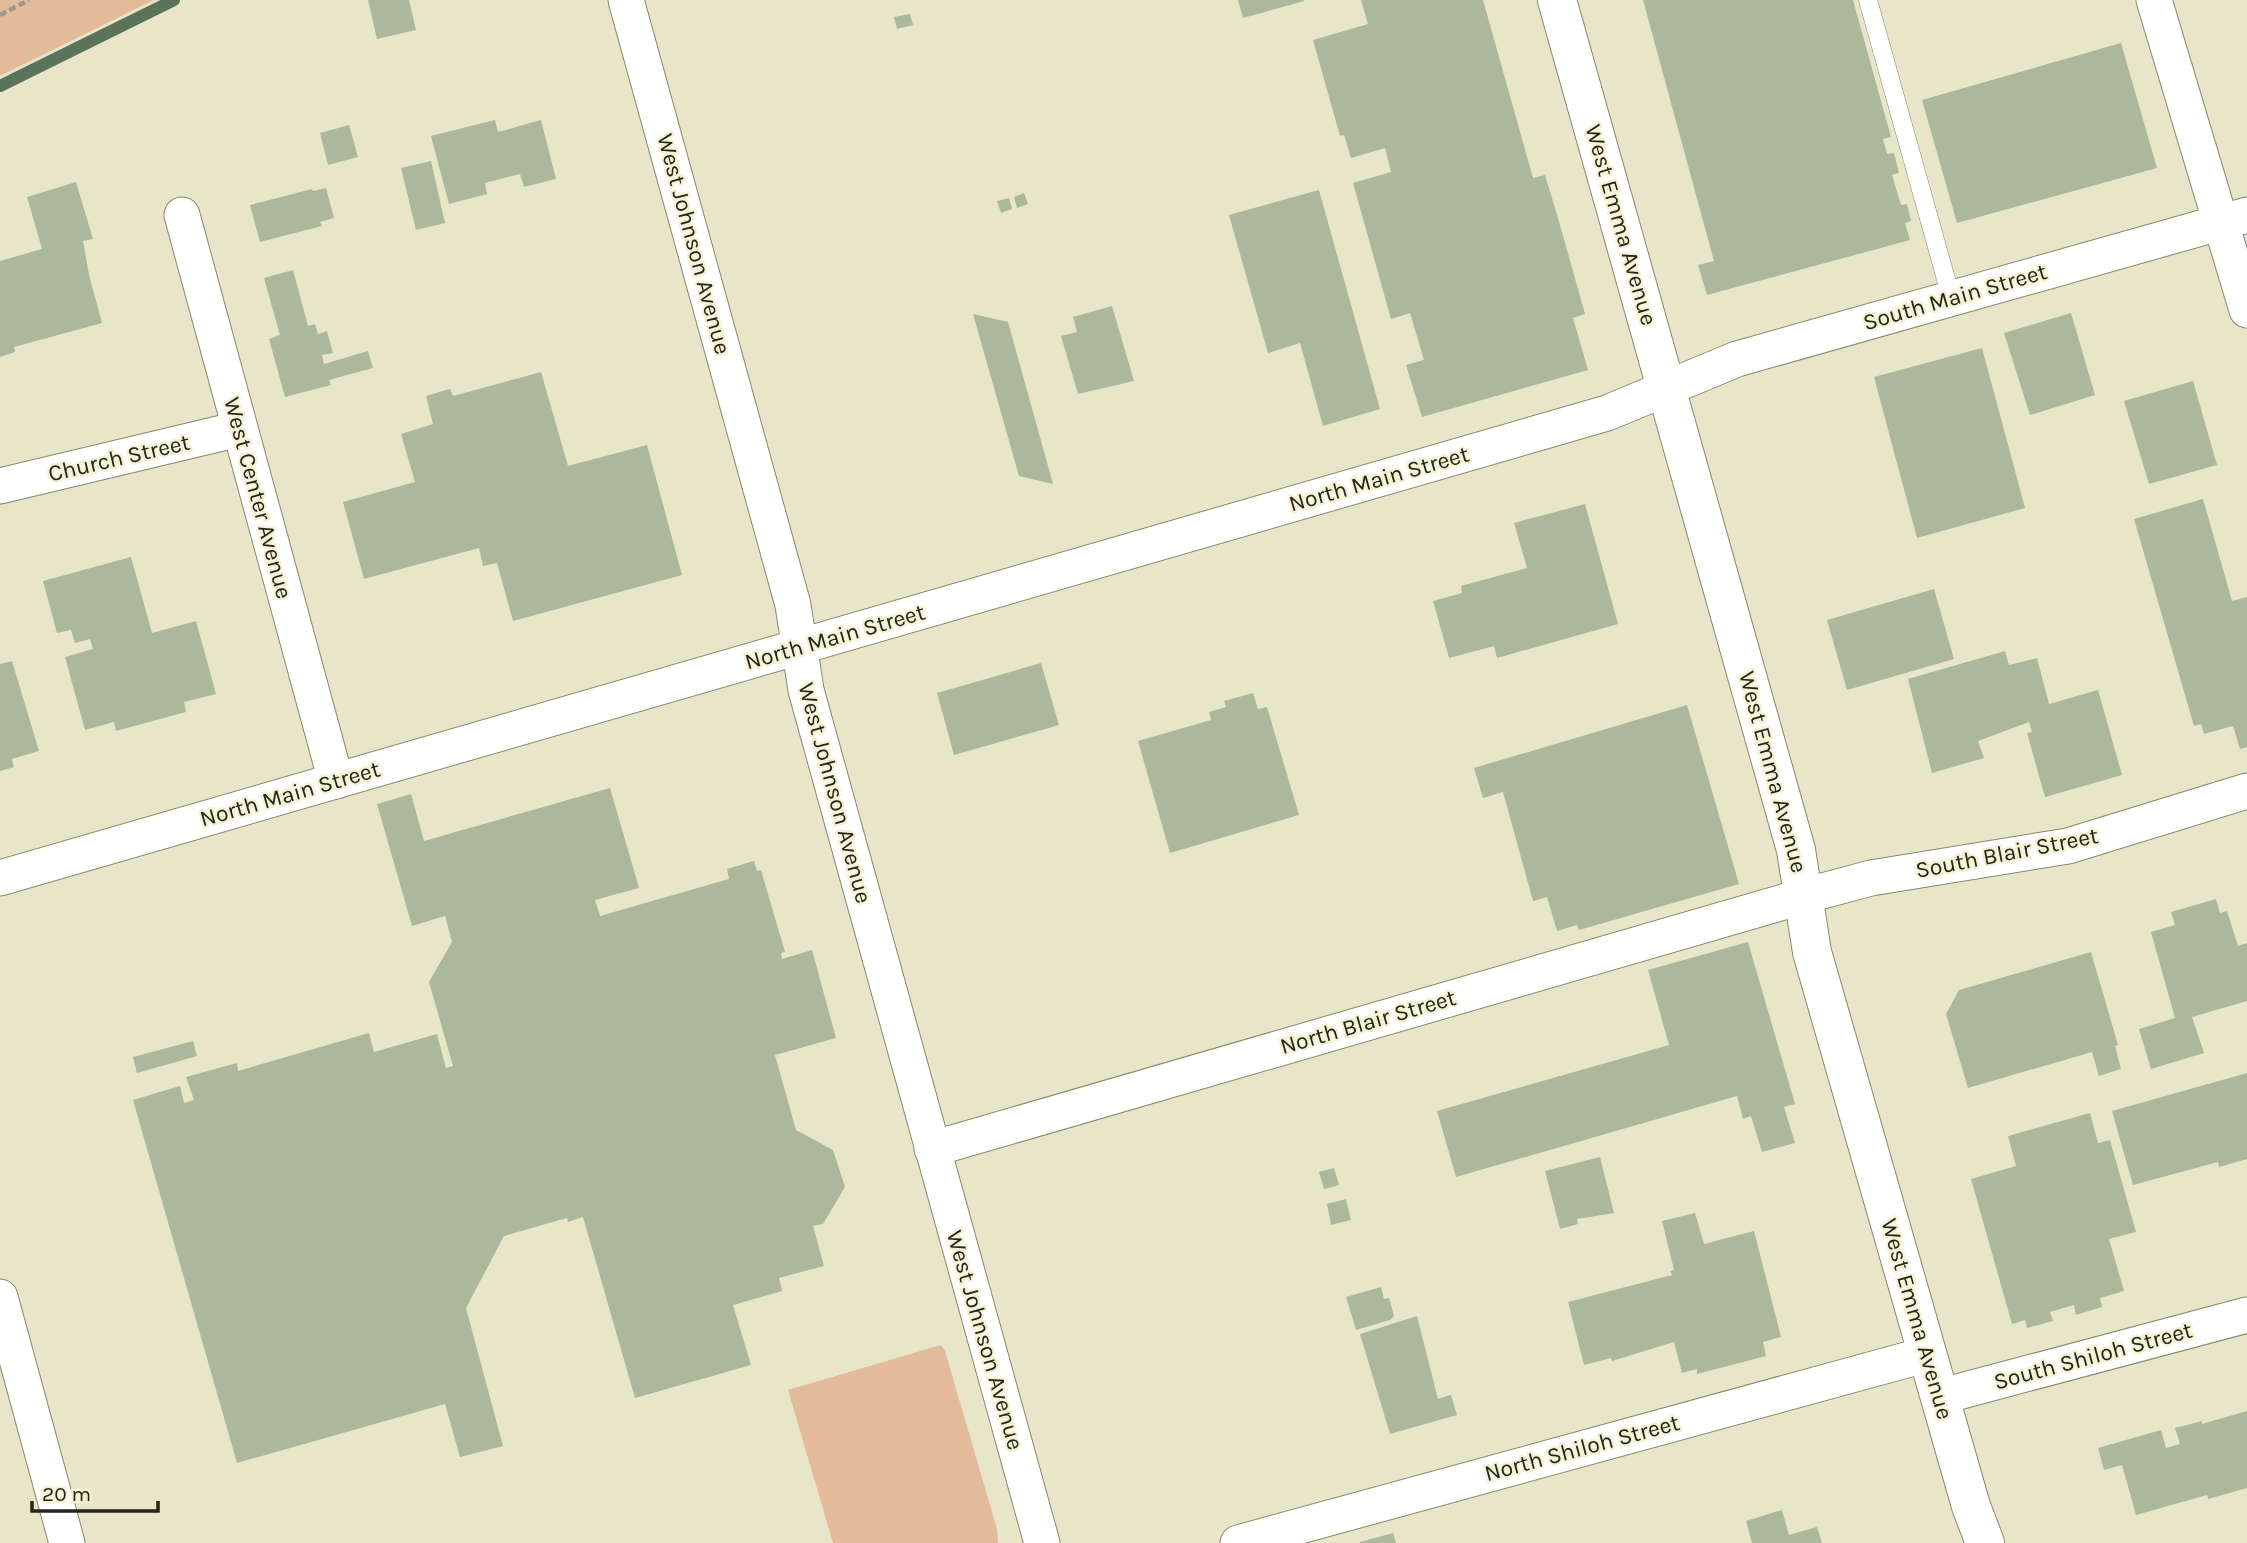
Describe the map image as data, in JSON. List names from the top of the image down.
{
  "streets": {
    "street": [
      "West Emma Avenue",
      "West Johnson Avenue",
      "South Main Street",
      "Church Street",
      "North Main Street",
      "West Center Avenue",
      "South Blair Street",
      "North Blair Street",
      "South Shiloh Street",
      "North Shiloh Street"
    ]
  },
  "crossings": [
    ["West Emma Avenue", "South Main Street"],
    ["West Emma Avenue", "North Main Street"],
    ["West Emma Avenue", "South Blair Street"],
    ["West Emma Avenue", "North Blair Street"],
    ["West Emma Avenue", "South Shiloh Street"],
    ["West Emma Avenue", "North Shiloh Street"],
    ["West Johnson Avenue", "North Main Street"],
    ["West Johnson Avenue", "North Blair Street"],
    ["South Main Street", "North Main Street"],
    ["Church Street", "West Center Avenue"],
    ["North Main Street", "West Center Avenue"],
    ["South Blair Street", "North Blair Street"]
  ],
  "scale_bar": "20 m"
}
